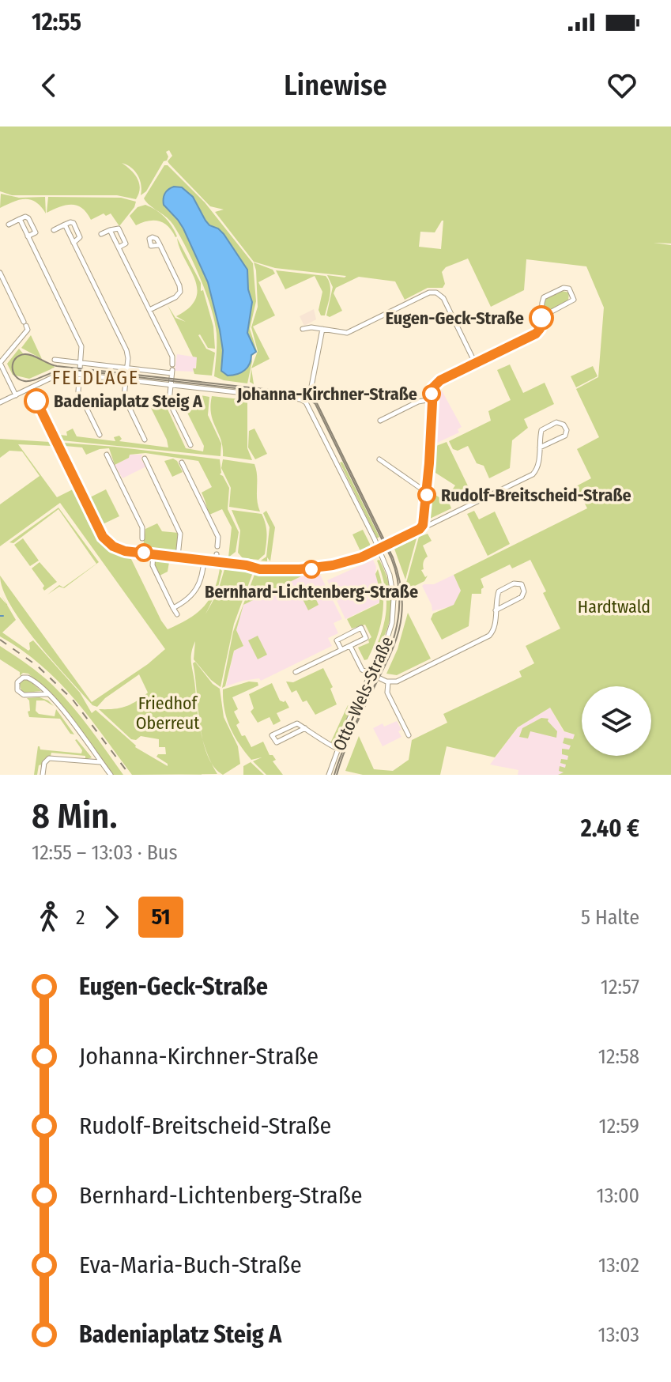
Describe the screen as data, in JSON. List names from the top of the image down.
{
  "streets": {
    "street": ["Otto-Wels-Straße"]
  },
  "districts": ["FELDLAGE"],
  "parks": ["Hardtwald", "Friedhof Oberreut"],
  "places": [
    "Eugen-Geck-Straße",
    "Johanna-Kirchner-Straße",
    "Badeniaplatz Steig A",
    "Rudolf-Breitscheid-Straße",
    "Bernhard-Lichtenberg-Straße"
  ],
  "lines": ["bus line 51"],
  "page": {
    "status": "12:55",
    "header": "Linewise",
    "heading": ["8 Min.", "12:55 – 13:03 · Bus", "2.40 €"],
    "legs": ["2", "51", "5 Halte"],
    "list": [
      {
        "name": "Eugen-Geck-Straße",
        "value": "12:57"
      },
      {
        "name": "Johanna-Kirchner-Straße",
        "value": "12:58"
      },
      {
        "name": "Rudolf-Breitscheid-Straße",
        "value": "12:59"
      },
      {
        "name": "Bernhard-Lichtenberg-Straße",
        "value": "13:00"
      },
      {
        "name": "Eva-Maria-Buch-Straße",
        "value": "13:02"
      },
      {
        "name": "Badeniaplatz Steig A",
        "value": "13:03"
      }
    ]
  }
}
